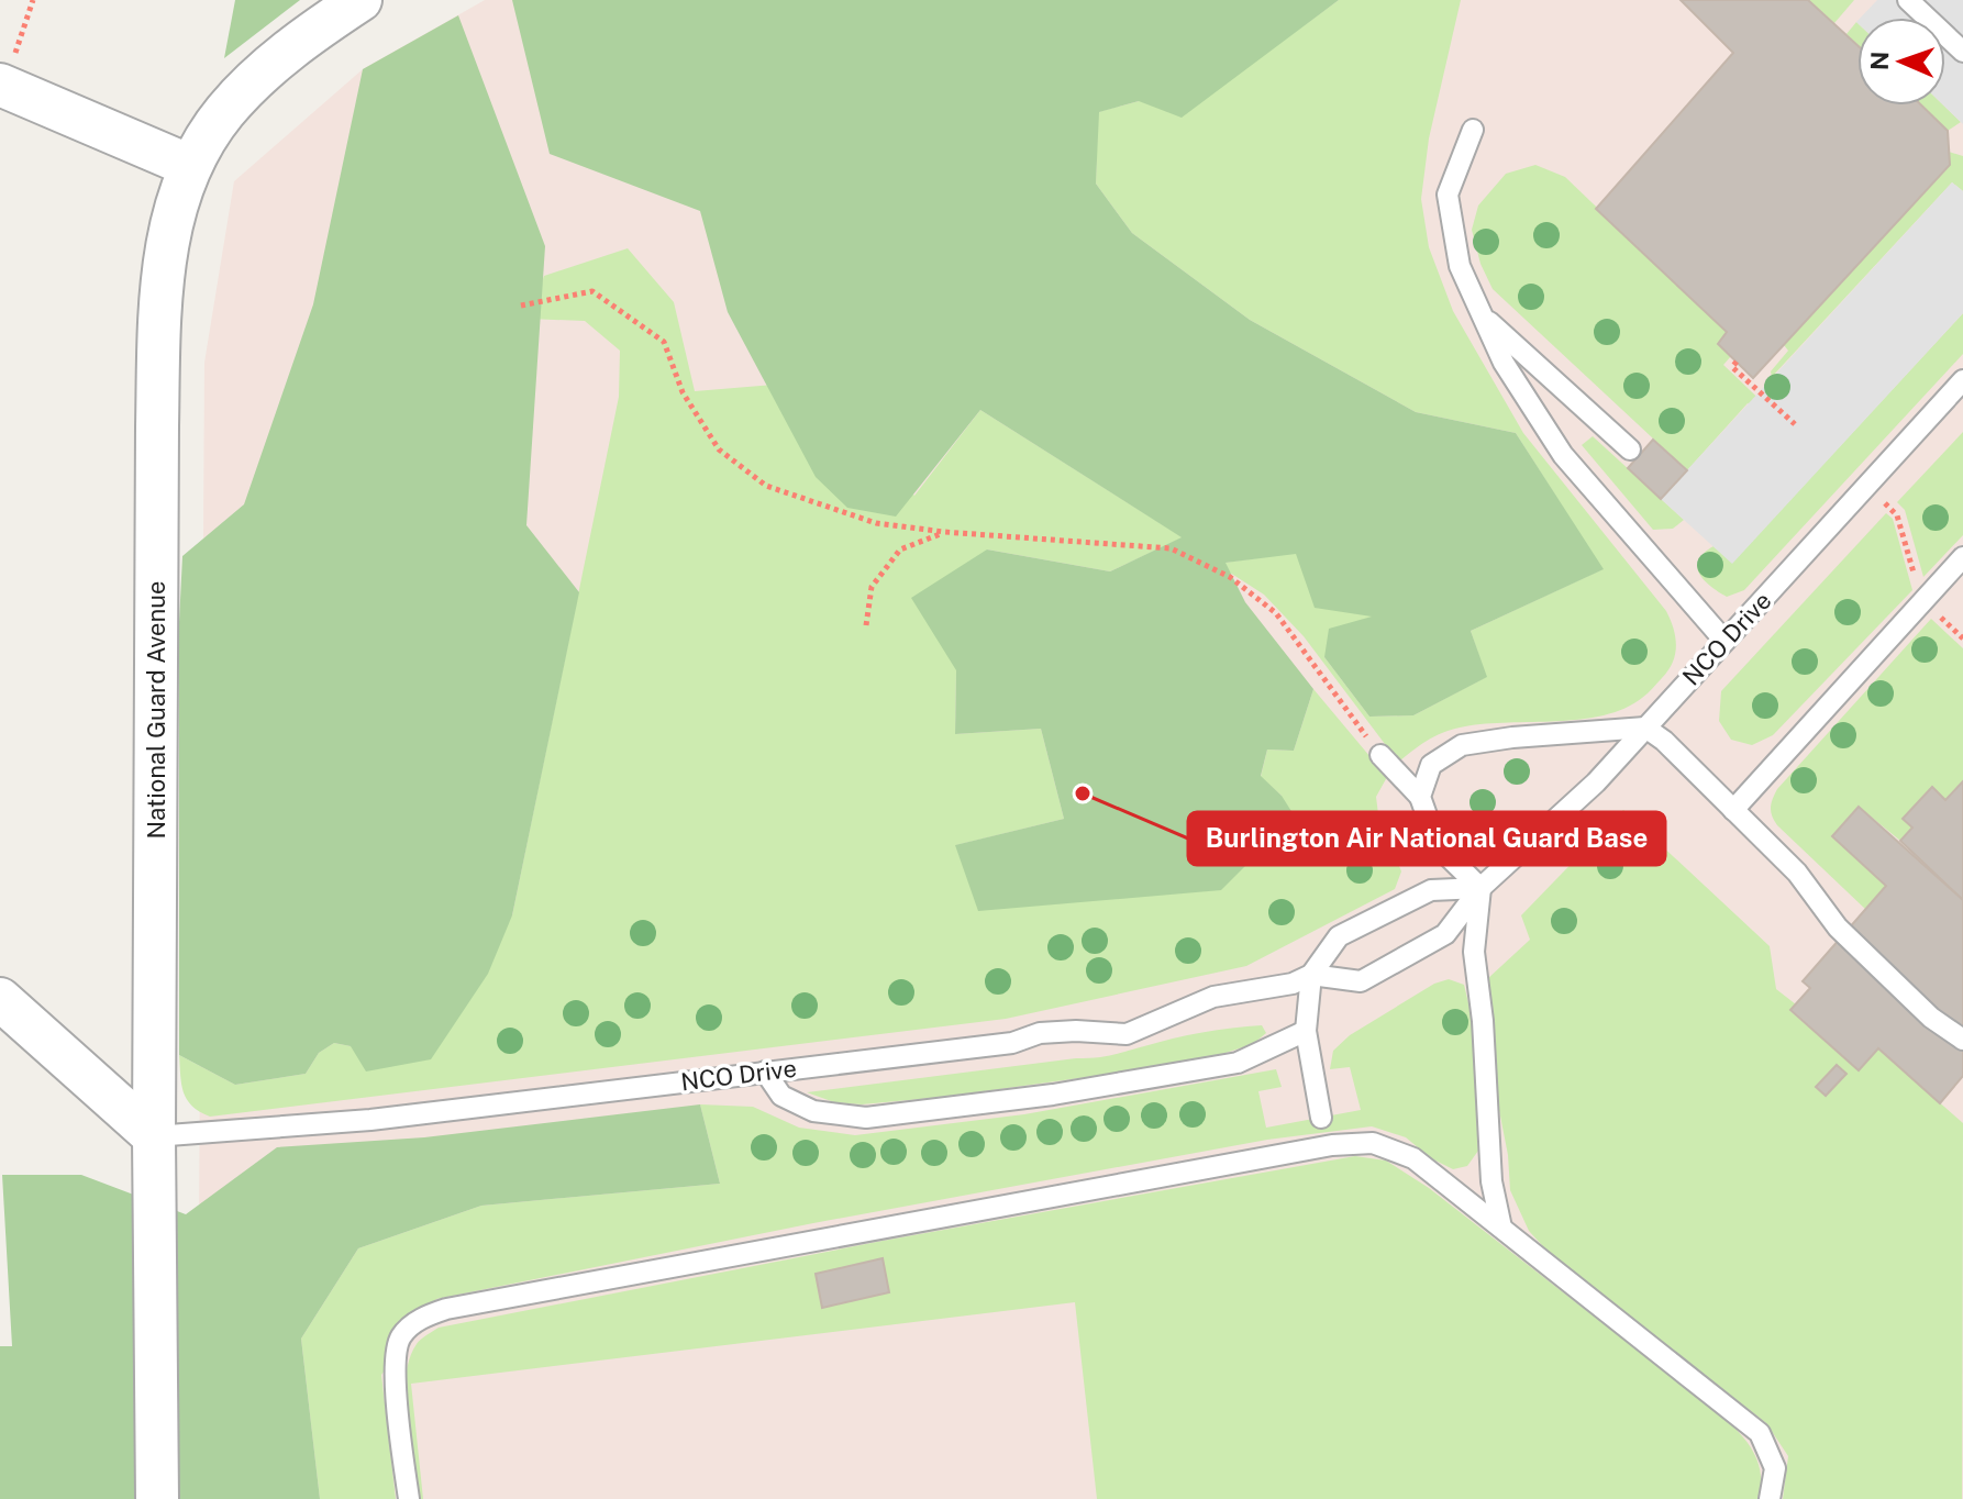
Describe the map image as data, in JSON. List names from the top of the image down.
{
  "streets": {
    "street": ["National Guard Avenue"],
    "lane": ["NCO Drive"]
  },
  "crossings": [
    ["NCO Drive", "National Guard Avenue"]
  ],
  "places": ["Burlington Air National Guard Base"],
  "north": "left"
}
